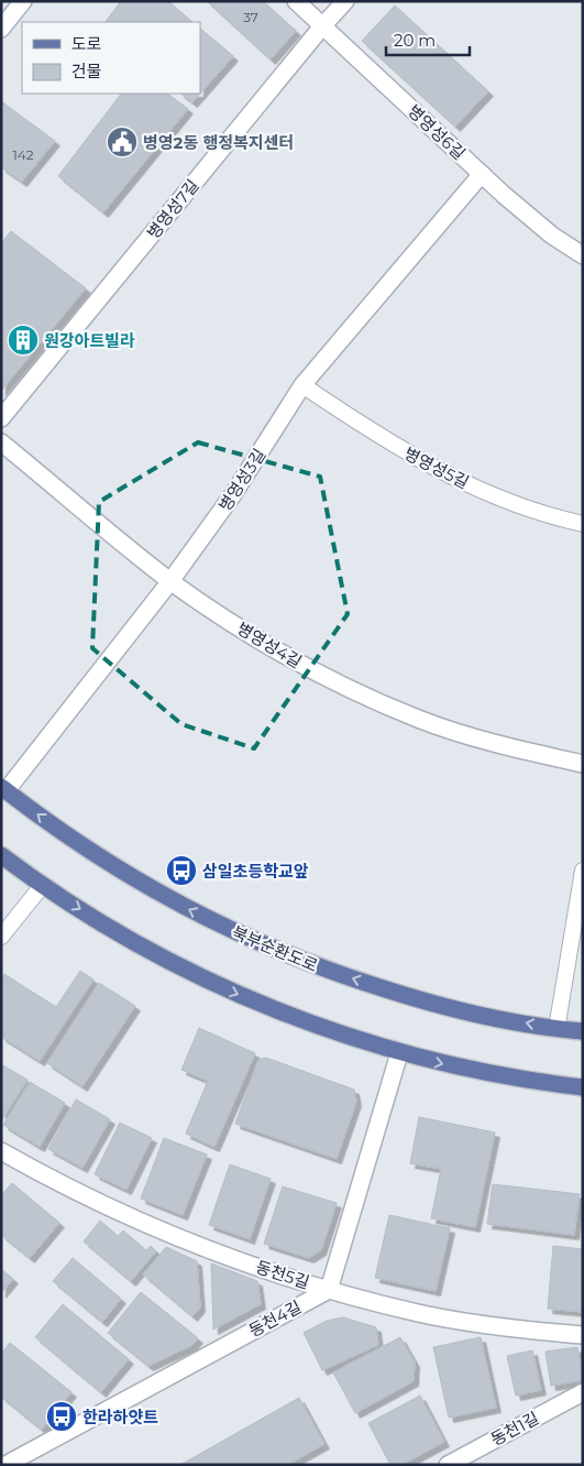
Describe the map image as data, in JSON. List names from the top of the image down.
{
  "streets": {
    "main road": ["북부순환도로"],
    "street": [
      "병영성6길",
      "병영성7길",
      "병영성3길",
      "병영성4길",
      "동천5길",
      "동천4길",
      "동천1길"
    ],
    "lane": ["병영성5길"]
  },
  "crossings": [
    ["병영성6길", "병영성7길"],
    ["병영성6길", "병영성3길"],
    ["병영성5길", "병영성3길"],
    ["병영성3길", "병영성4길"],
    ["병영성3길", "북부순환도로"],
    ["동천5길", "동천4길"]
  ],
  "places": {
    "public building": ["병영2동 행정복지센터"],
    "building": ["원강아트빌라"],
    "bus stop": ["삼일초등학교앞", "한라하얏트"]
  },
  "house_numbers": ["37", "142"],
  "legend": ["도로", "건물"],
  "scale_bar": "20 m"
}
